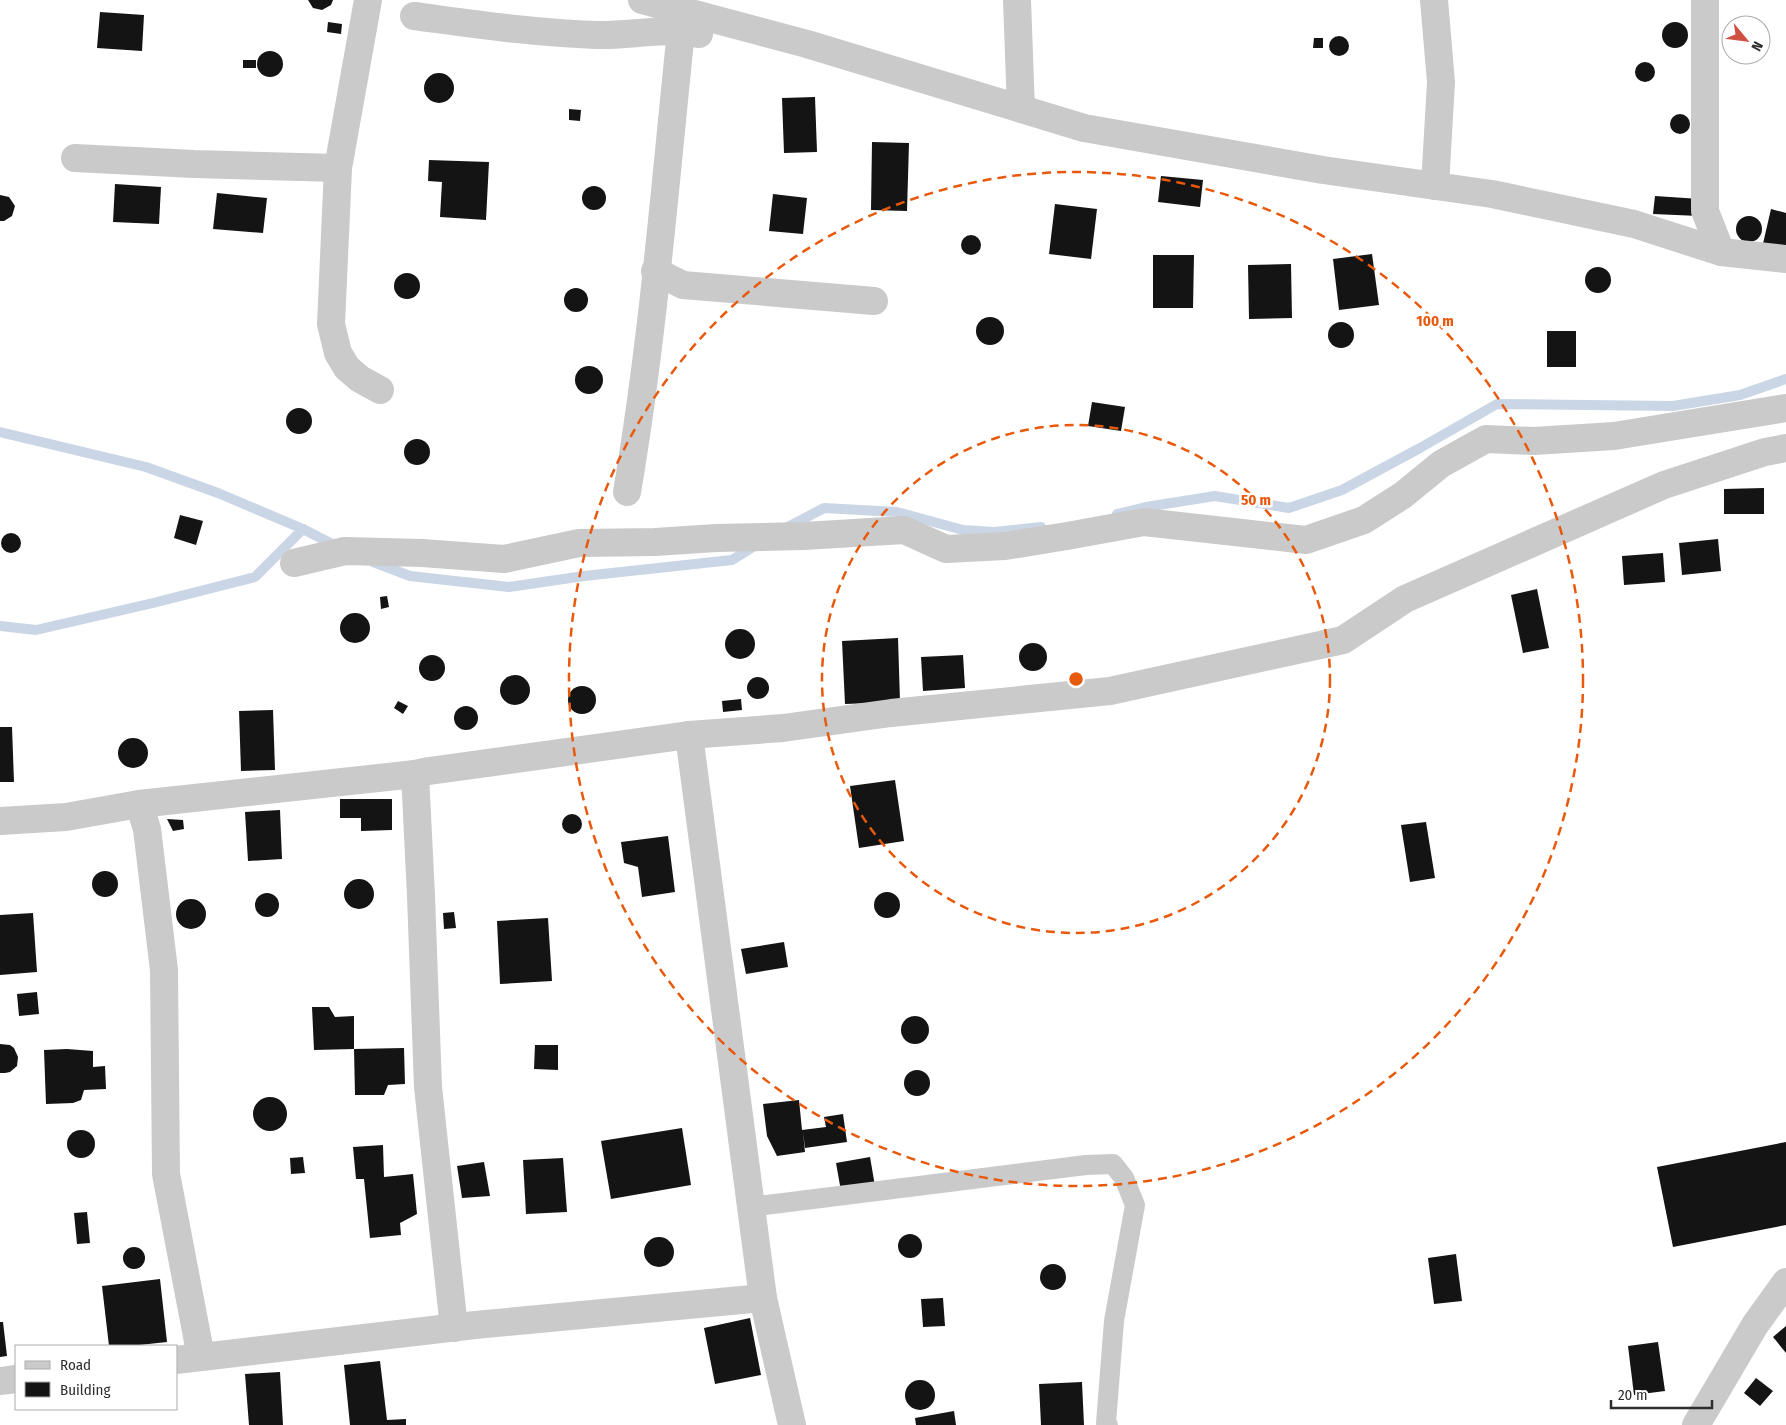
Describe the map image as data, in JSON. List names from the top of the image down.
{
  "legend": ["Road", "Building"],
  "scale_bar": "20 m",
  "north": "bottom right",
  "rings": ["100 m", "50 m"]
}
